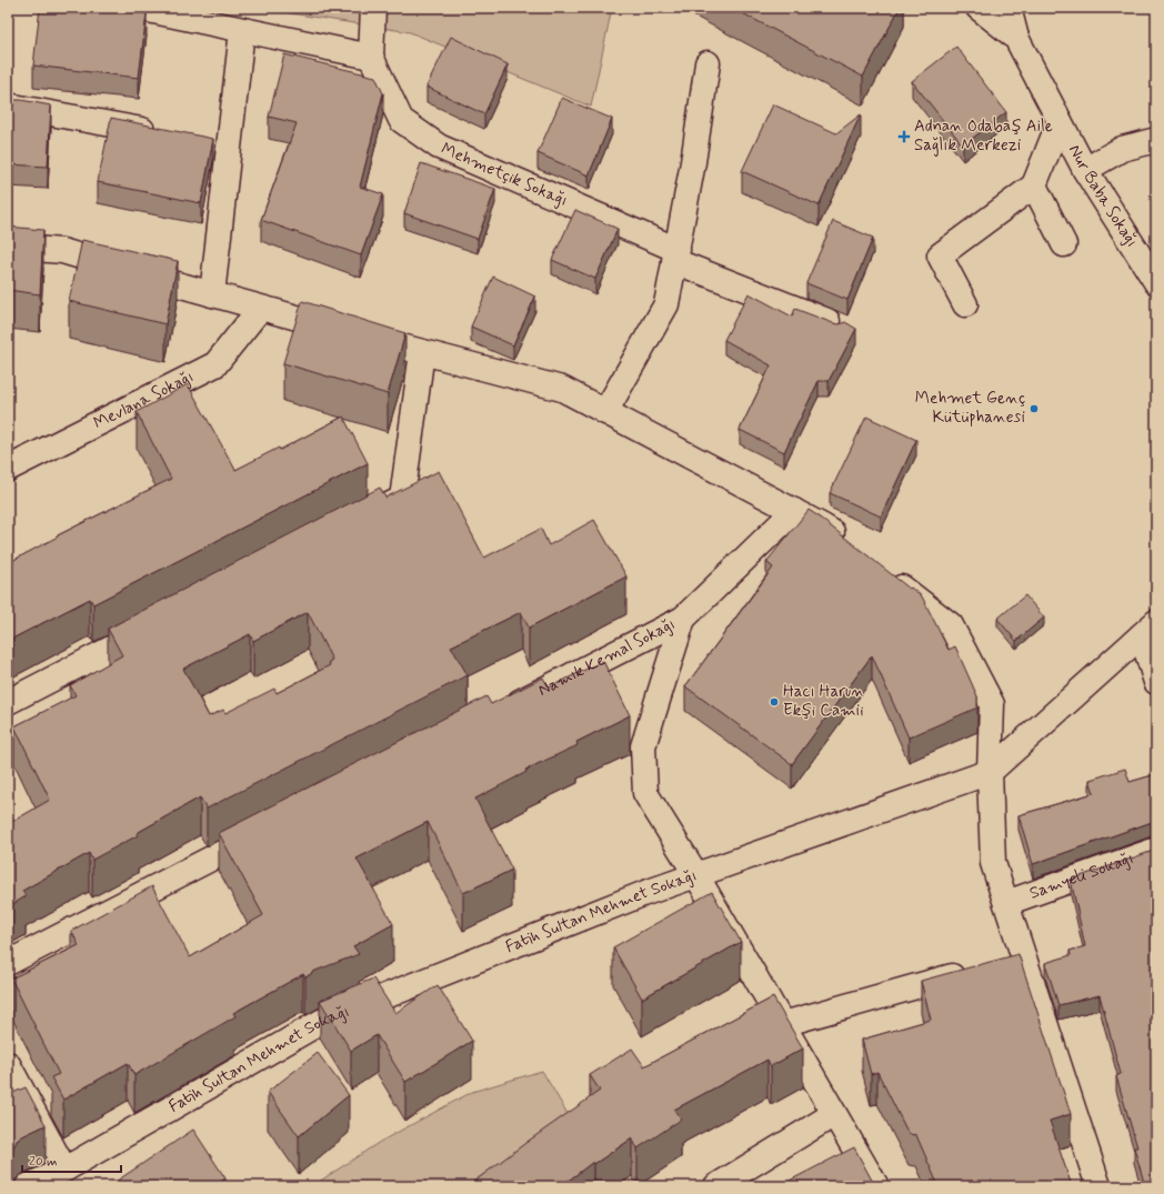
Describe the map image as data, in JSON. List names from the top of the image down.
{
  "streets": {
    "street": [
      "Mehmetçik Sokağı",
      "Nur Baba Sokağı",
      "Mevlana Sokağı",
      "Namık Kemal Sokağı",
      "Samyeli Sokağı",
      "Fatih Sultan Mehmet Sokağı"
    ]
  },
  "places": {
    "health": ["Adnan Odabaş Aile Sağlık Merkezi"],
    "other": ["Mehmet Genç Kütüphanesi", "Hacı Harun Ekşi Camii"]
  },
  "scale_bar": "20 m"
}
